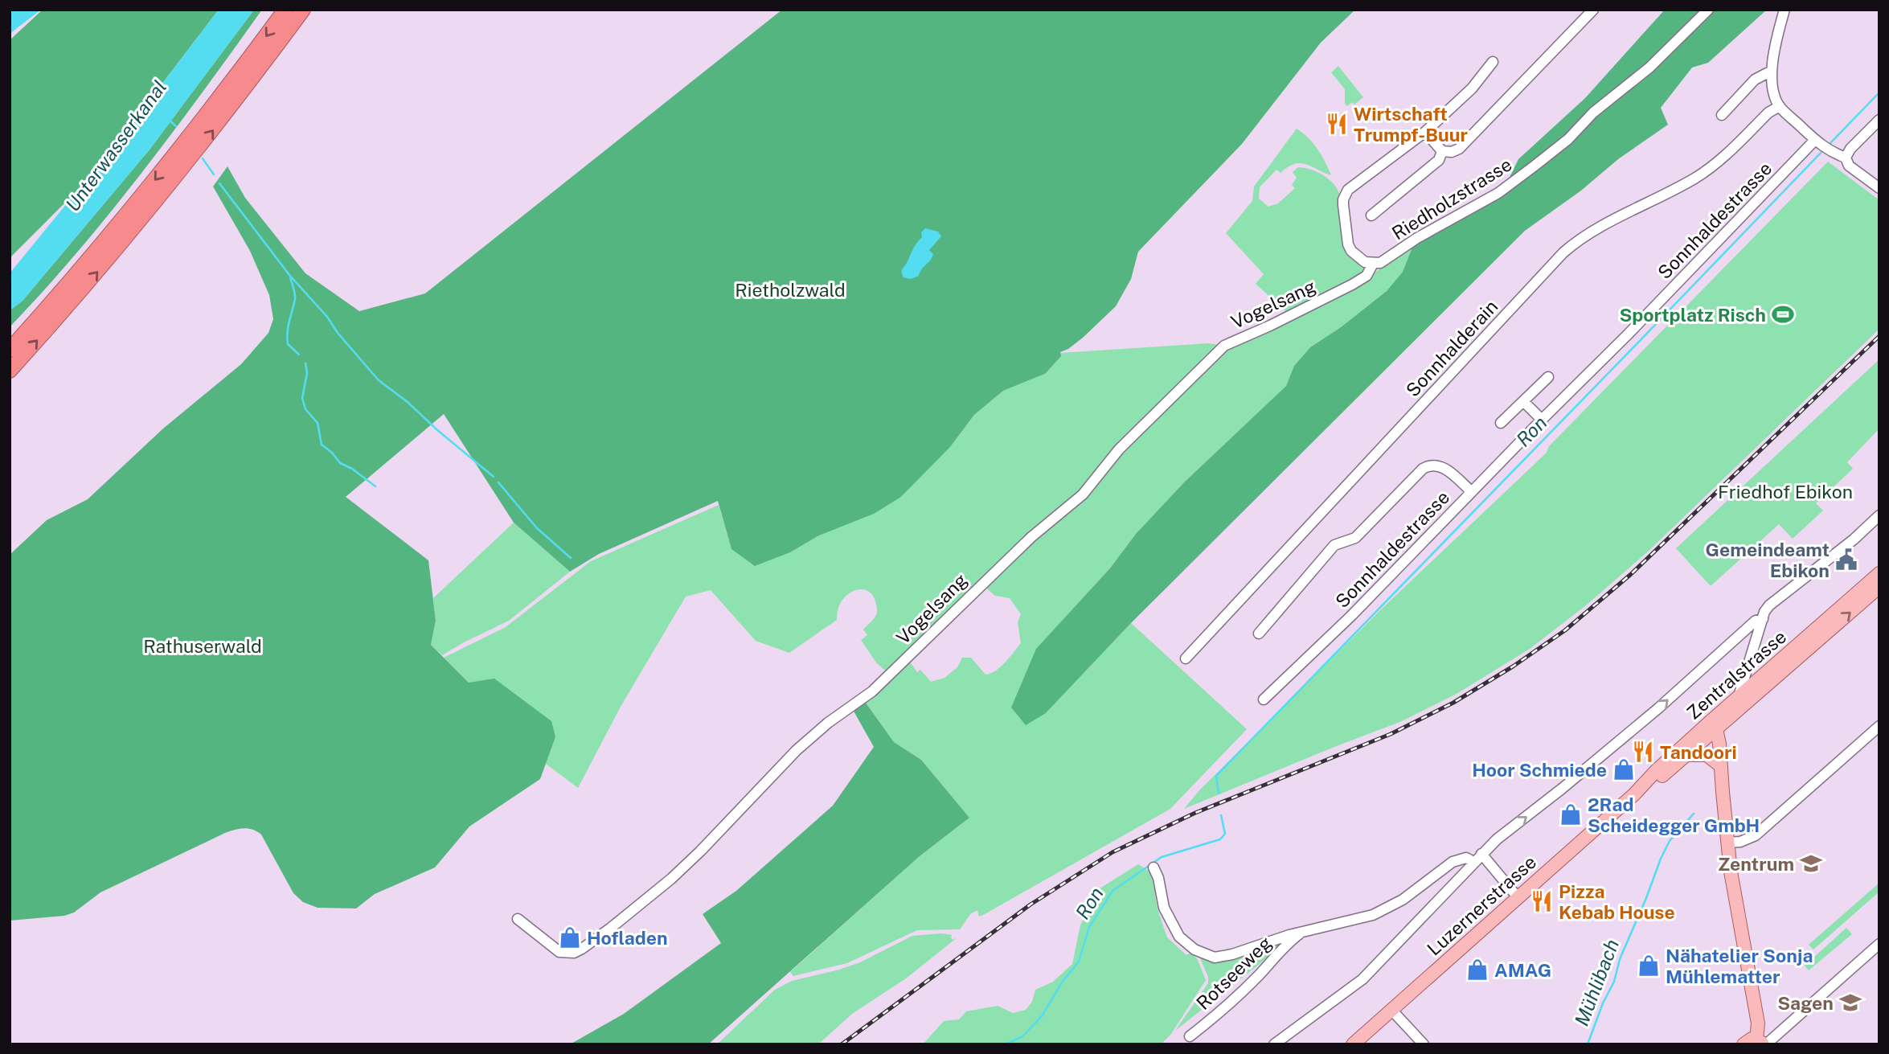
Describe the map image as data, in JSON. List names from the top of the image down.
{
  "streets": {
    "main road": ["Zentralstrasse", "Luzernerstrasse"],
    "street": [
      "Riedholzstrasse",
      "Sonnhaldestrasse",
      "Vogelsang",
      "Sonnhalderain",
      "Rotseeweg"
    ]
  },
  "crossings": [
    ["Riedholzstrasse", "Vogelsang"],
    ["Zentralstrasse", "Luzernerstrasse"]
  ],
  "water": ["Unterwasserkanal", "Ron", "Mühlibach"],
  "parks": ["Rietholzwald", "Friedhof Ebikon", "Rathuserwald"],
  "places": {
    "restaurant": ["Wirtschaft Trumpf-Buur", "Tandoori", "Pizza Kebab House"],
    "sports": ["Sportplatz Risch"],
    "public building": ["Gemeindeamt Ebikon"],
    "shop": [
      "Hoor Schmiede",
      "2Rad Scheidegger GmbH",
      "Hofladen",
      "Nähatelier Sonja Mühlematter",
      "AMAG"
    ],
    "school or university": ["Zentrum", "Sagen"]
  }
}
